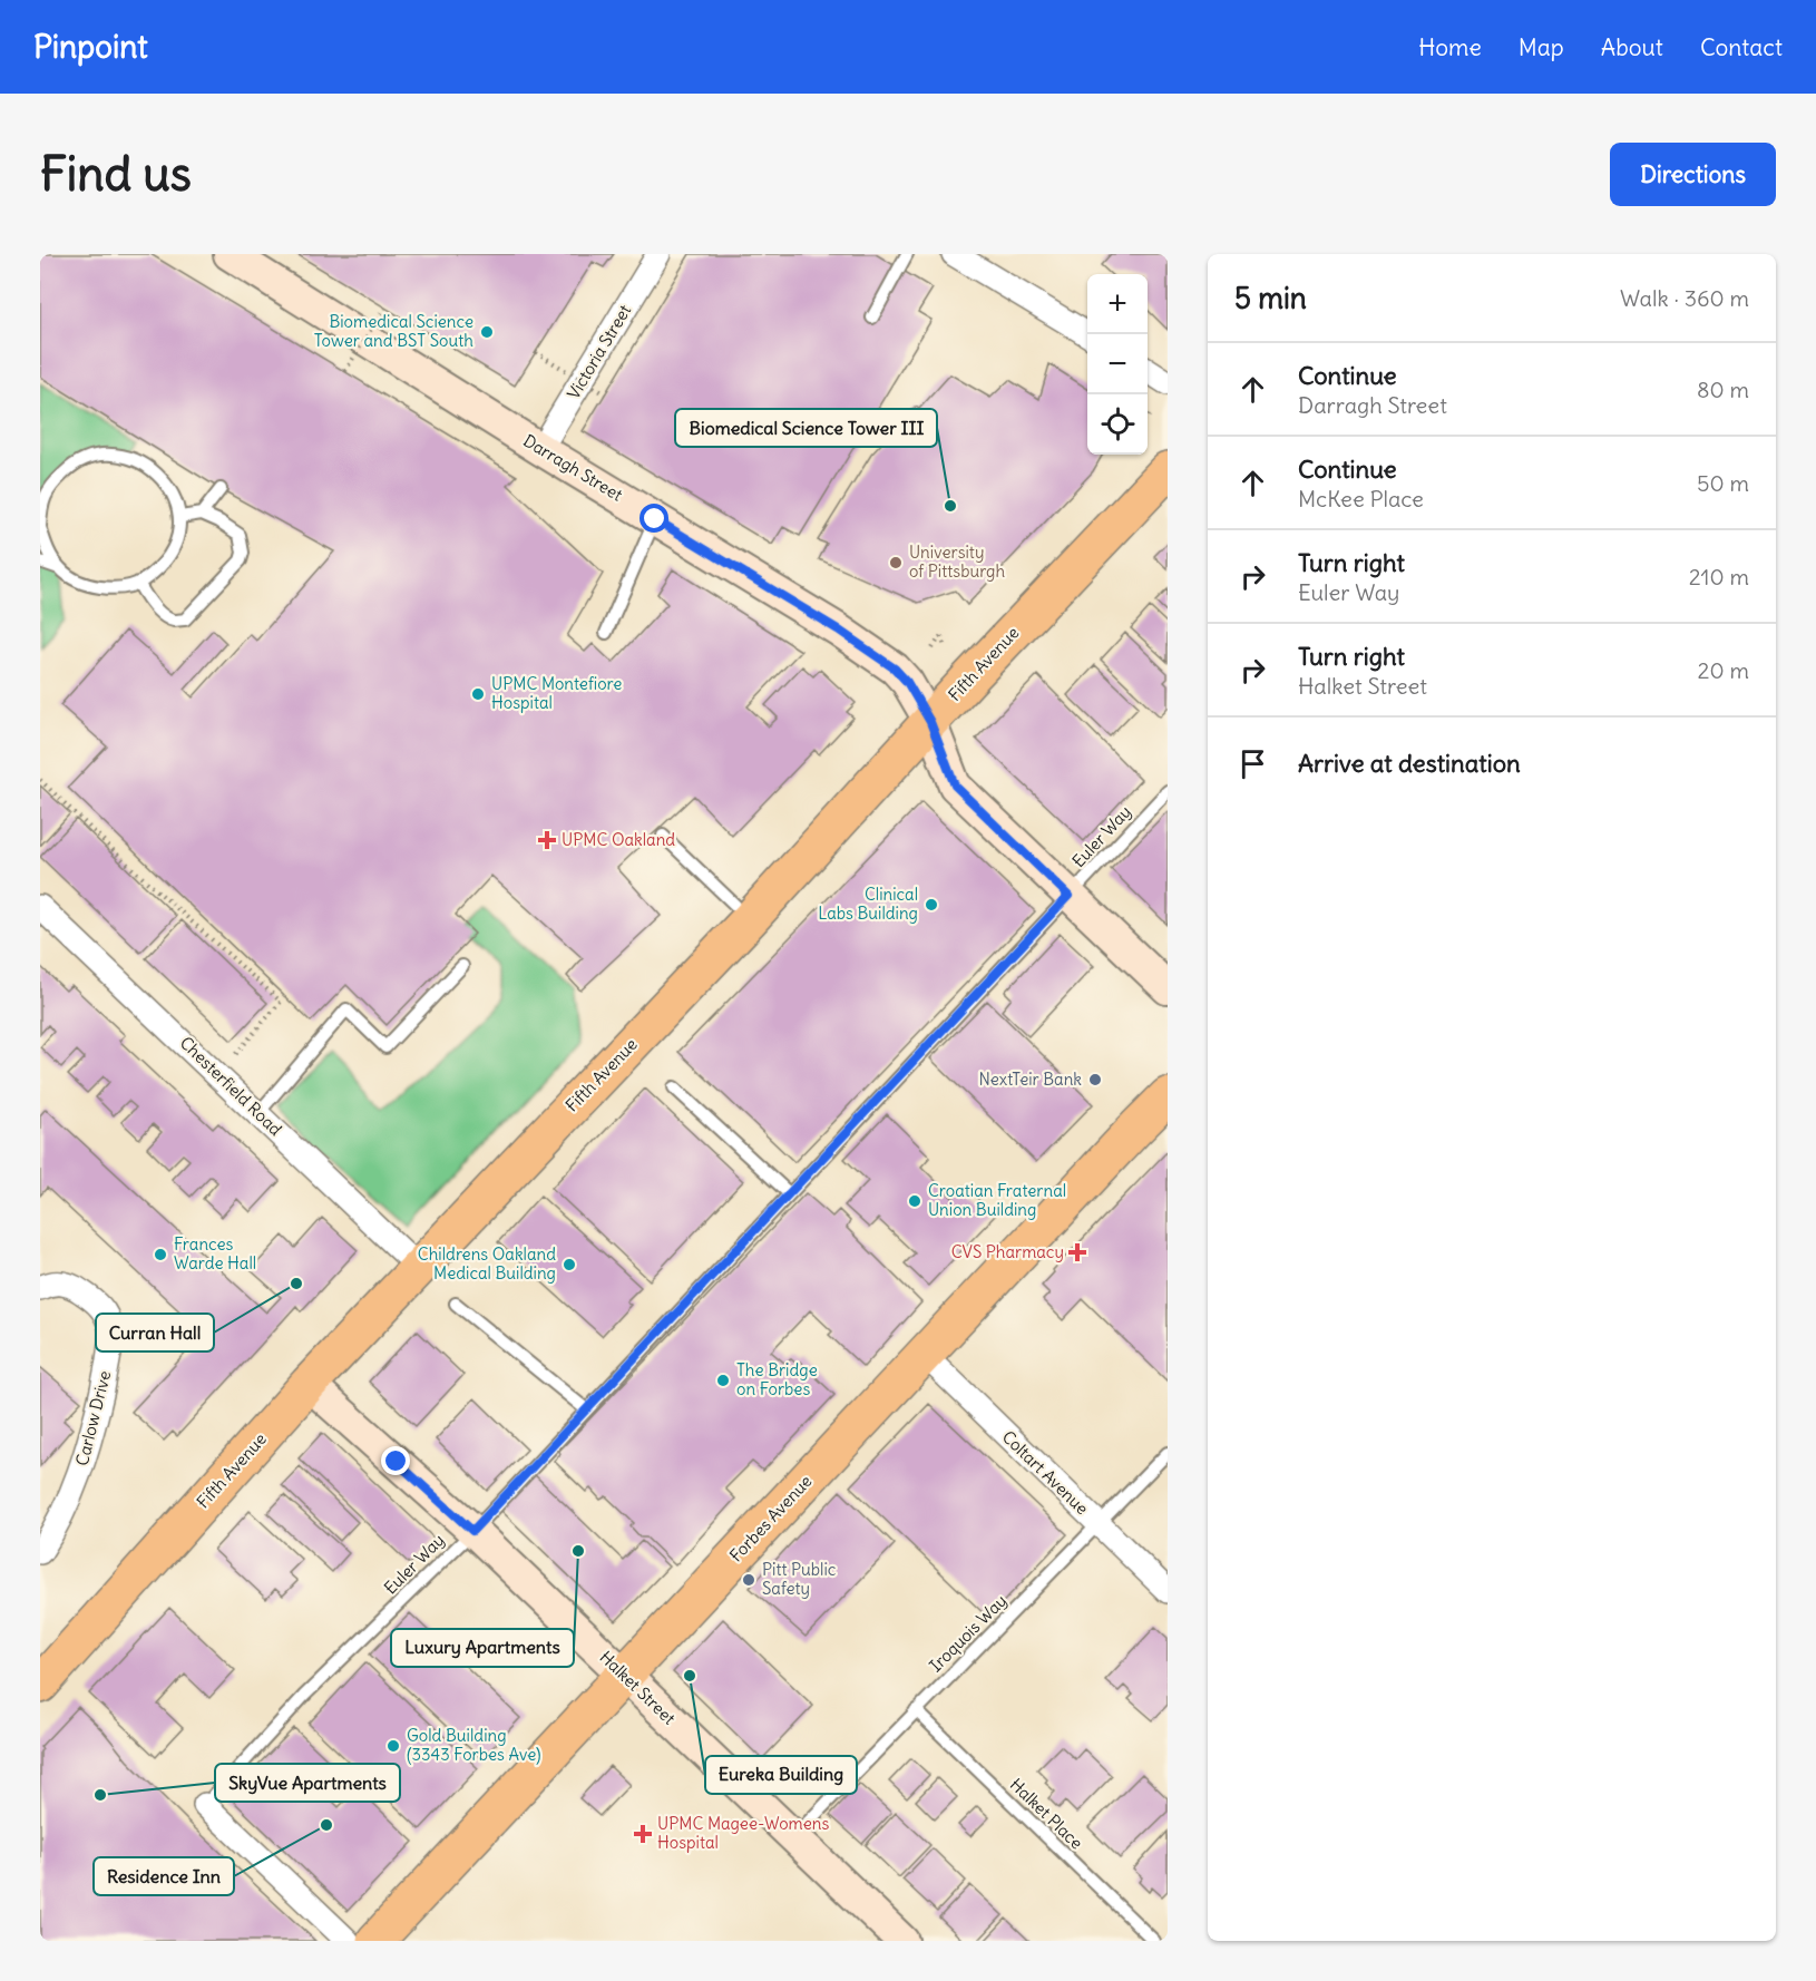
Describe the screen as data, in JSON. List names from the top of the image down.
{
  "streets": {
    "highway": ["Fifth Avenue", "Forbes Avenue"],
    "street": [
      "Victoria Street",
      "Darragh Street",
      "Chesterfield Road",
      "Carlow Drive",
      "Coltart Avenue",
      "Halket Street"
    ],
    "lane": ["Euler Way", "Iroquois Way", "Halket Place"]
  },
  "crossings": [
    ["Victoria Street", "Darragh Street"],
    ["Darragh Street", "Fifth Avenue"],
    ["Darragh Street", "Euler Way"],
    ["Fifth Avenue", "Chesterfield Road"],
    ["Fifth Avenue", "Halket Street"],
    ["Euler Way", "Halket Street"],
    ["Coltart Avenue", "Forbes Avenue"],
    ["Coltart Avenue", "Iroquois Way"],
    ["Forbes Avenue", "Halket Street"],
    ["Iroquois Way", "Halket Street"],
    ["Iroquois Way", "Halket Place"]
  ],
  "places": {
    "other": [
      "Biomedical Science Tower and BST South",
      "Biomedical Science Tower III",
      "University of Pittsburgh",
      "UPMC Montefiore Hospital",
      "Clinical Labs Building",
      "NextTeir Bank",
      "Croatian Fraternal Union Building",
      "Frances Warde Hall",
      "Childrens Oakland Medical Building",
      "Curran Hall",
      "The Bridge on Forbes",
      "Luxury Apartments",
      "Pitt Public Safety",
      "Eureka Building",
      "Gold Building (3343 Forbes Ave)",
      "SkyVue Apartments",
      "Residence Inn"
    ],
    "health": ["UPMC Oakland", "CVS Pharmacy", "UPMC Magee-Womens Hospital"]
  },
  "page": {
    "header": "Pinpoint",
    "nav": [
      "Home",
      "Map",
      "About",
      "Contact"
    ],
    "buttons": "Directions",
    "title": "Find us",
    "heading": ["5 min", "Walk · 360 m"],
    "map_buttons": ["+", "−"],
    "list": [
      ["Continue", "Darragh Street", "80 m"],
      ["Continue", "McKee Place", "50 m"],
      ["Turn right", "Euler Way", "210 m"],
      ["Turn right", "Halket Street", "20 m"],
      "Arrive at destination"
    ]
  }
}
